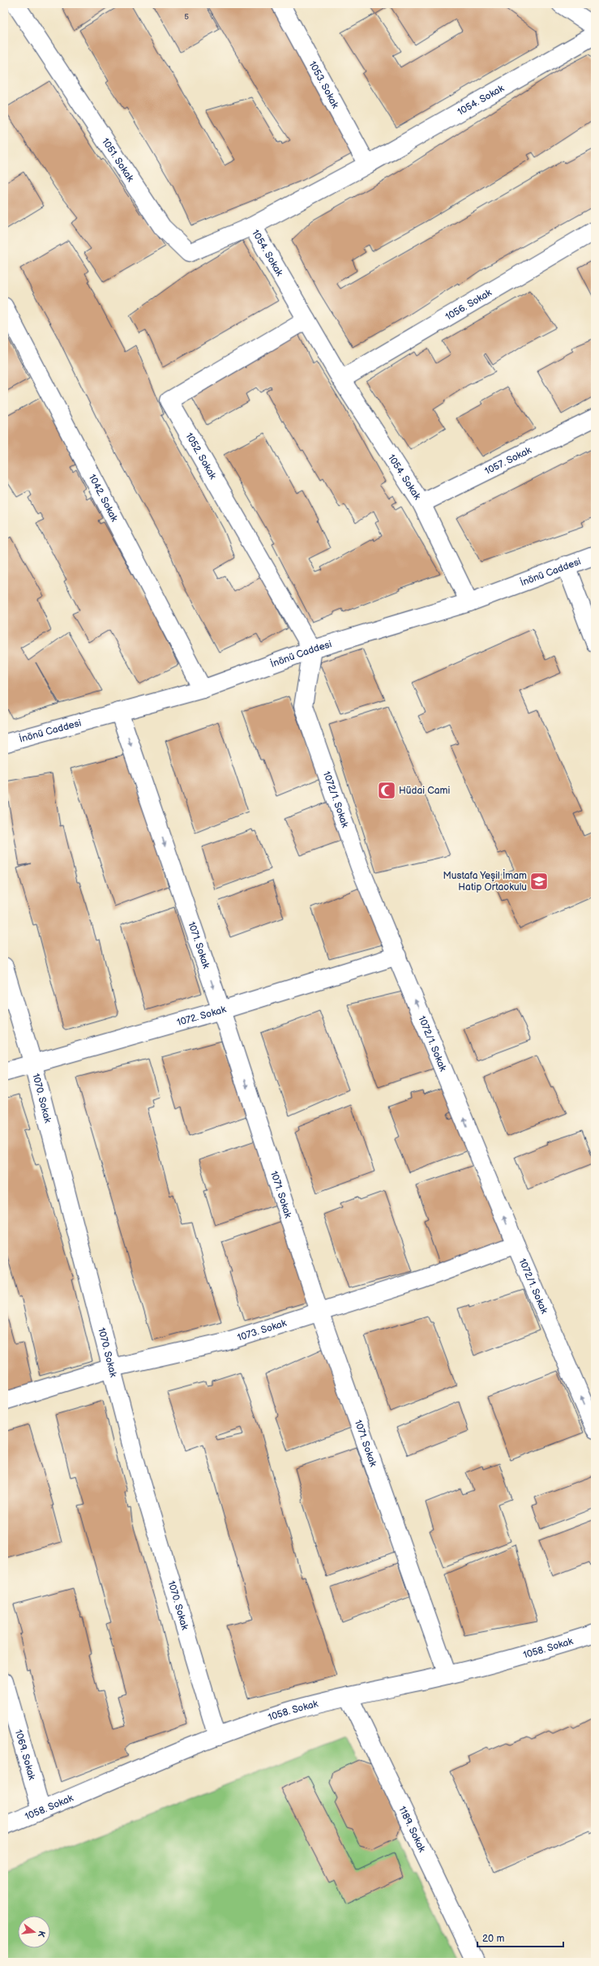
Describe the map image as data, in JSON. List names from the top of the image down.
{
  "streets": {
    "street": [
      "1053. Sokak",
      "1054. Sokak",
      "1051. Sokak",
      "1056. Sokak",
      "1052. Sokak",
      "1057. Sokak",
      "1042. Sokak",
      "İnönü Caddesi",
      "1072/1. Sokak",
      "1071. Sokak",
      "1072. Sokak",
      "1070. Sokak",
      "1073. Sokak",
      "1058. Sokak",
      "1069. Sokak",
      "1189. Sokak"
    ]
  },
  "crossings": [
    ["1053. Sokak", "1054. Sokak"],
    ["1054. Sokak", "1051. Sokak"],
    ["1054. Sokak", "1056. Sokak"],
    ["1054. Sokak", "1052. Sokak"],
    ["1054. Sokak", "1057. Sokak"],
    ["1054. Sokak", "İnönü Caddesi"],
    ["1052. Sokak", "İnönü Caddesi"],
    ["1052. Sokak", "1072/1. Sokak"],
    ["1042. Sokak", "İnönü Caddesi"],
    ["İnönü Caddesi", "1072/1. Sokak"],
    ["İnönü Caddesi", "1071. Sokak"],
    ["1072/1. Sokak", "1072. Sokak"],
    ["1072/1. Sokak", "1073. Sokak"],
    ["1071. Sokak", "1072. Sokak"],
    ["1071. Sokak", "1073. Sokak"],
    ["1071. Sokak", "1058. Sokak"],
    ["1072. Sokak", "1070. Sokak"],
    ["1070. Sokak", "1073. Sokak"],
    ["1070. Sokak", "1058. Sokak"],
    ["1058. Sokak", "1069. Sokak"],
    ["1058. Sokak", "1189. Sokak"]
  ],
  "one_way": ["1072/1. Sokak", "1071. Sokak"],
  "places": {
    "mosque": ["Hüdai Cami"],
    "school or university": ["Mustafa Yeşil İmam Hatip Ortaokulu"]
  },
  "house_numbers": ["5"],
  "scale_bar": "20 m",
  "north": "right"
}
